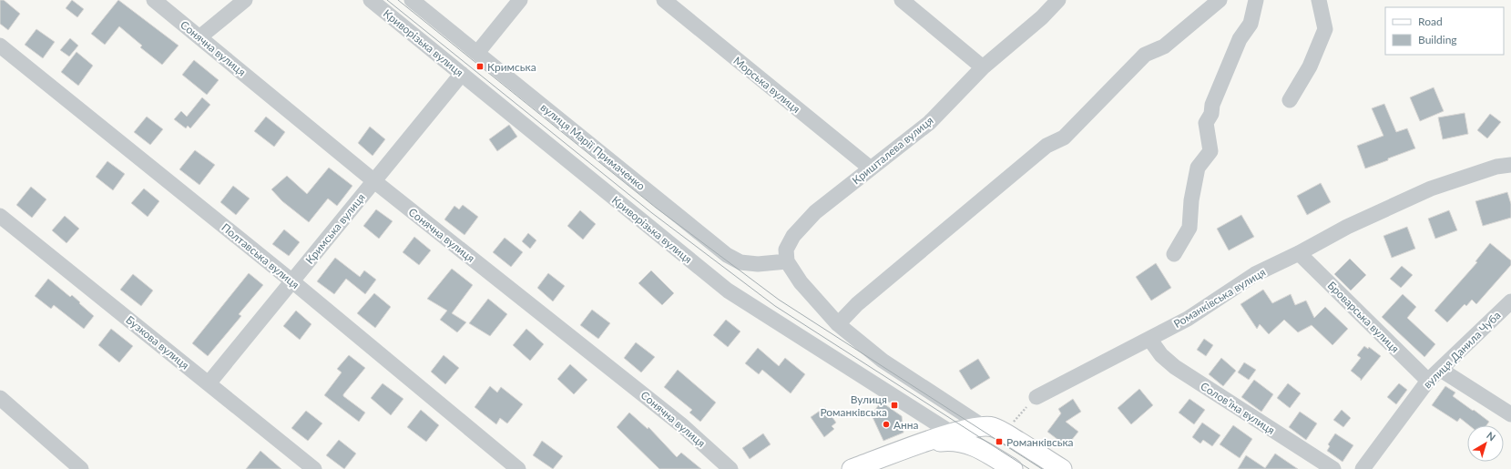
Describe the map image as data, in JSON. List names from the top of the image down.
{
  "streets": {
    "main road": ["Криворізька вулиця"],
    "street": [
      "Сонячна вулиця",
      "Морська вулиця",
      "вулиця Марії Примаченко",
      "Кришталева вулиця",
      "Кримська вулиця",
      "Полтавська вулиця",
      "Романківська вулиця",
      "Броварська вулиця",
      "Бузкова вулиця",
      "вулиця Данила Чуба",
      "Соловʼїна вулиця"
    ]
  },
  "crossings": [
    ["Криворізька вулиця", "Кримська вулиця"],
    ["Сонячна вулиця", "Кримська вулиця"],
    ["Морська вулиця", "Кришталева вулиця"],
    ["вулиця Марії Примаченко", "Кришталева вулиця"],
    ["Кримська вулиця", "Полтавська вулиця"],
    ["Кримська вулиця", "Бузкова вулиця"],
    ["Романківська вулиця", "Броварська вулиця"],
    ["Романківська вулиця", "Соловʼїна вулиця"],
    ["Броварська вулиця", "вулиця Данила Чуба"]
  ],
  "places": {
    "transit": ["Кримська", "Вулиця Романківська", "Романківська"],
    "other": ["Анна"]
  },
  "legend": ["Road", "Building"],
  "north": "top right"
}
